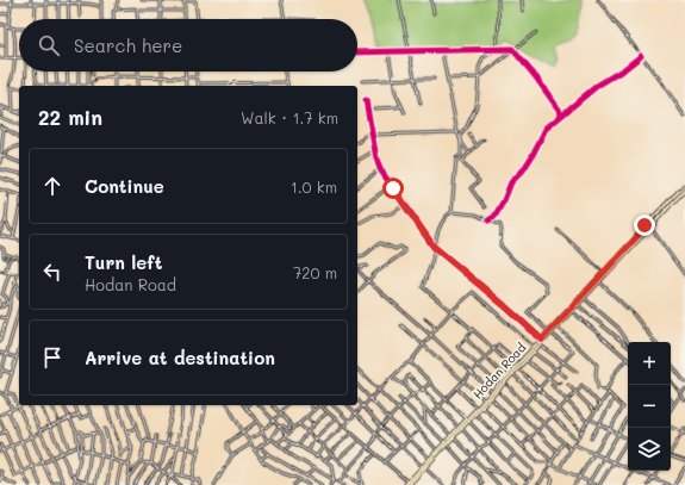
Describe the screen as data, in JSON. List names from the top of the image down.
{
  "streets": {
    "main road": ["Hodan Road"]
  },
  "page": {
    "search": "Search here",
    "heading": ["22 min", "Walk · 1.7 km"],
    "list": [
      ["Continue", "1.0 km"],
      ["Turn left", "Hodan Road", "720 m"],
      "Arrive at destination"
    ],
    "map_buttons": ["+", "−"]
  }
}
